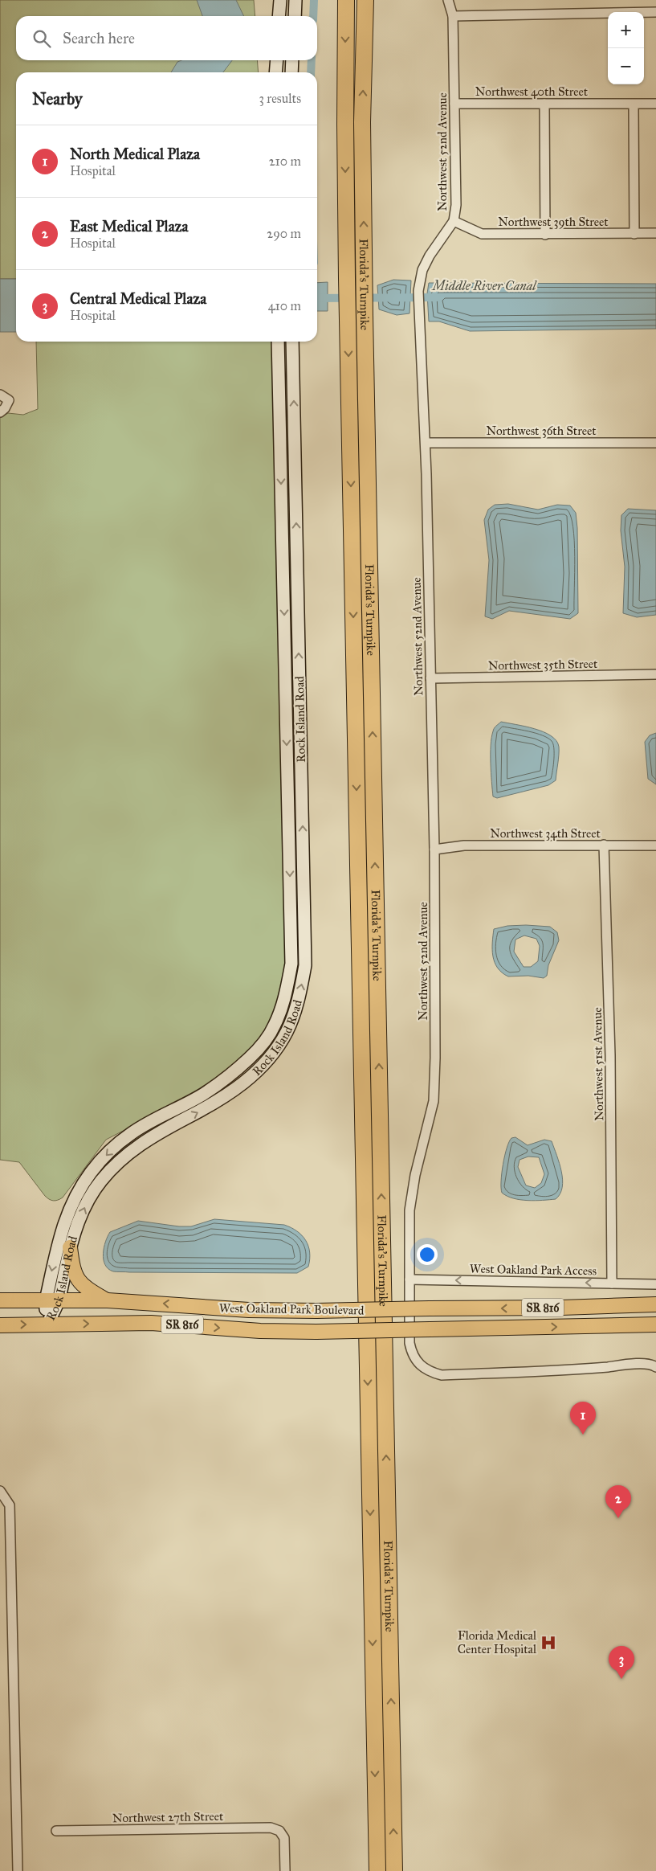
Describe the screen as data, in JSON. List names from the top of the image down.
{
  "streets": {
    "highway": ["Florida's Turnpike"],
    "main road": ["Rock Island Road", "SR 816", "West Oakland Park Boulevard"],
    "street": [
      "Northwest 40th Street",
      "Northwest 52nd Avenue",
      "Northwest 39th Street",
      "Northwest 36th Street",
      "Northwest 35th Street",
      "Northwest 34th Street",
      "Northwest 51st Avenue",
      "West Oakland Park Access",
      "Northwest 27th Street"
    ]
  },
  "crossings": [
    ["Northwest 40th Street", "Northwest 52nd Avenue"],
    ["Northwest 52nd Avenue", "Northwest 39th Street"],
    ["Northwest 52nd Avenue", "Northwest 36th Street"],
    ["Northwest 52nd Avenue", "Northwest 35th Street"],
    ["Northwest 52nd Avenue", "Northwest 34th Street"],
    ["Northwest 52nd Avenue", "West Oakland Park Access"],
    ["Rock Island Road", "West Oakland Park Boulevard"],
    ["Northwest 34th Street", "Northwest 51st Avenue"],
    ["Northwest 51st Avenue", "West Oakland Park Access"]
  ],
  "one_way": ["West Oakland Park Access"],
  "water": ["Middle River Canal"],
  "places": {
    "hospital": ["Florida Medical Center Hospital"]
  },
  "page": {
    "map_buttons": ["+", "−"],
    "search": "Search here",
    "heading": ["Nearby", "3 results"],
    "list": [
      {
        "mark": "1",
        "name": "North Medical Plaza",
        "note": "Hospital",
        "value": "210 m"
      },
      {
        "mark": "2",
        "name": "East Medical Plaza",
        "note": "Hospital",
        "value": "290 m"
      },
      {
        "mark": "3",
        "name": "Central Medical Plaza",
        "note": "Hospital",
        "value": "410 m"
      }
    ],
    "pins": ["1", "2", "3"]
  }
}
